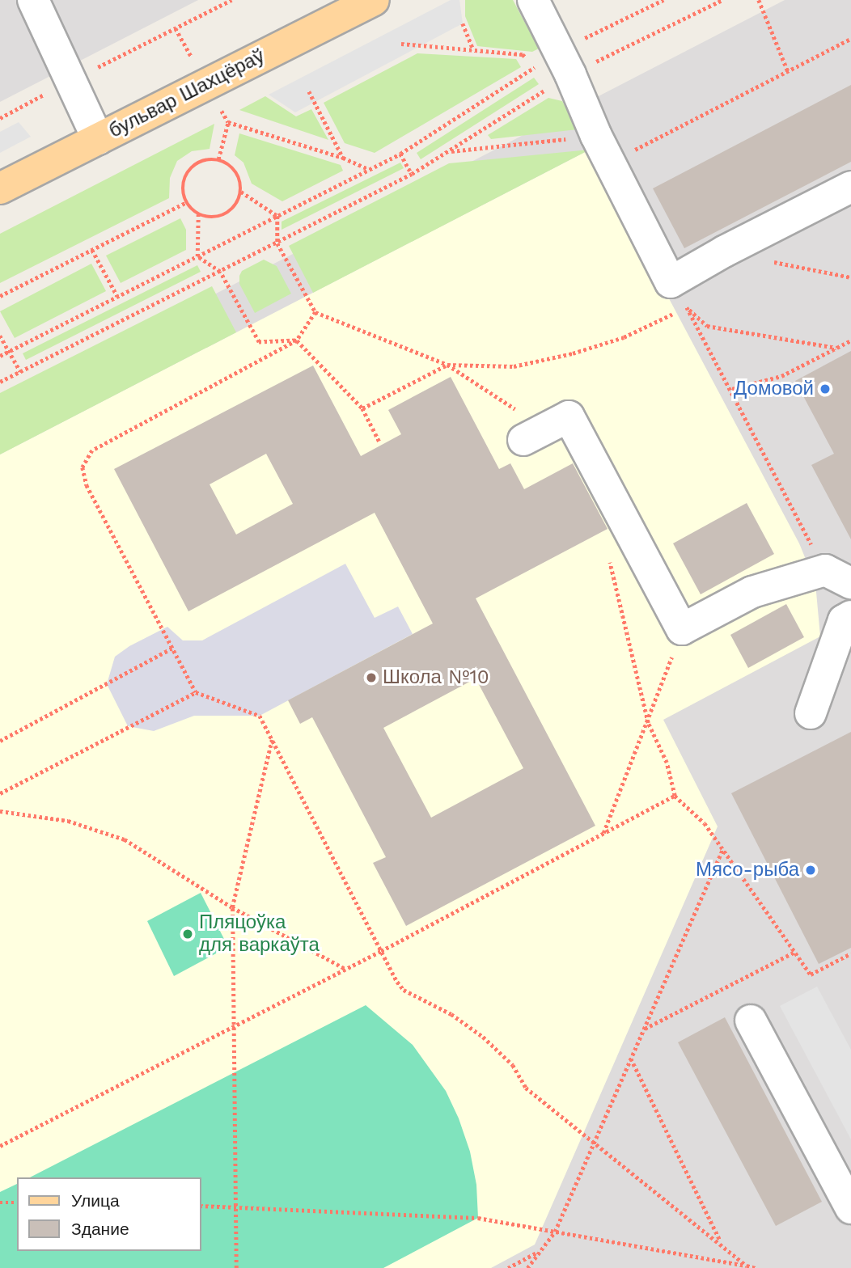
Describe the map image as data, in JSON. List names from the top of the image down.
{
  "streets": {
    "main road": ["бульвар Шахцёраў"]
  },
  "places": [
    "Домовой",
    "Школа №10",
    "Мясо-рыба",
    "Пляцоўка для варкаўта"
  ],
  "legend": ["Улица", "Здание"]
}
